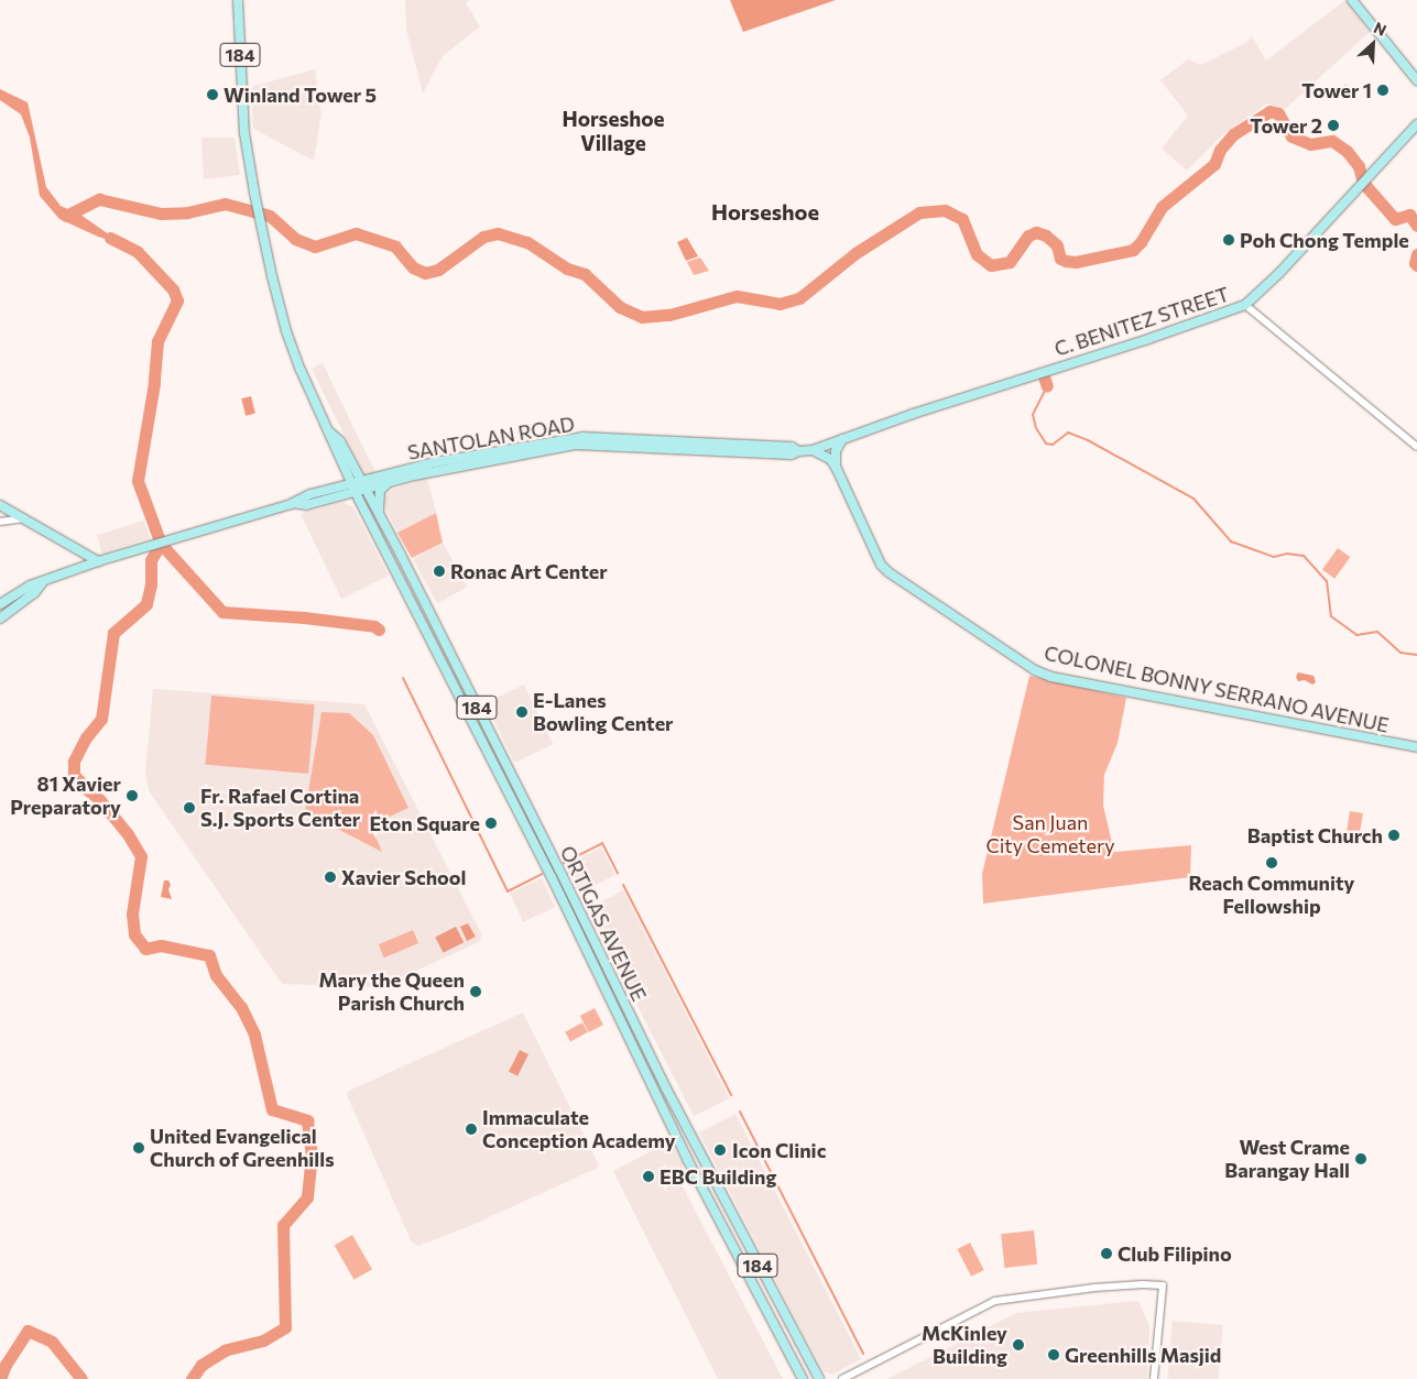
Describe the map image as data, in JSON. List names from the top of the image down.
{
  "streets": {
    "main road": [
      "184",
      "C. BENITEZ STREET",
      "SANTOLAN ROAD",
      "COLONEL BONNY SERRANO AVENUE",
      "ORTIGAS AVENUE"
    ]
  },
  "crossings": [
    ["184", "SANTOLAN ROAD"],
    ["184", "ORTIGAS AVENUE"],
    ["C. BENITEZ STREET", "SANTOLAN ROAD"],
    ["C. BENITEZ STREET", "COLONEL BONNY SERRANO AVENUE"],
    ["SANTOLAN ROAD", "COLONEL BONNY SERRANO AVENUE"],
    ["SANTOLAN ROAD", "ORTIGAS AVENUE"]
  ],
  "districts": ["Horseshoe Village", "Horseshoe"],
  "parks": ["San Juan City Cemetery"],
  "places": [
    "Tower 1",
    "Winland Tower 5",
    "Tower 2",
    "Poh Chong Temple",
    "Ronac Art Center",
    "E-Lanes Bowling Center",
    "81 Xavier Preparatory",
    "Fr. Rafael Cortina S.J. Sports Center",
    "Eton Square",
    "Baptist Church",
    "Reach Community Fellowship",
    "Xavier School",
    "Mary the Queen Parish Church",
    "Immaculate Conception Academy",
    "United Evangelical Church of Greenhills",
    "Icon Clinic",
    "West Crame Barangay Hall",
    "EBC Building",
    "Club Filipino",
    "McKinley Building",
    "Greenhills Masjid"
  ],
  "north": "top right"
}
